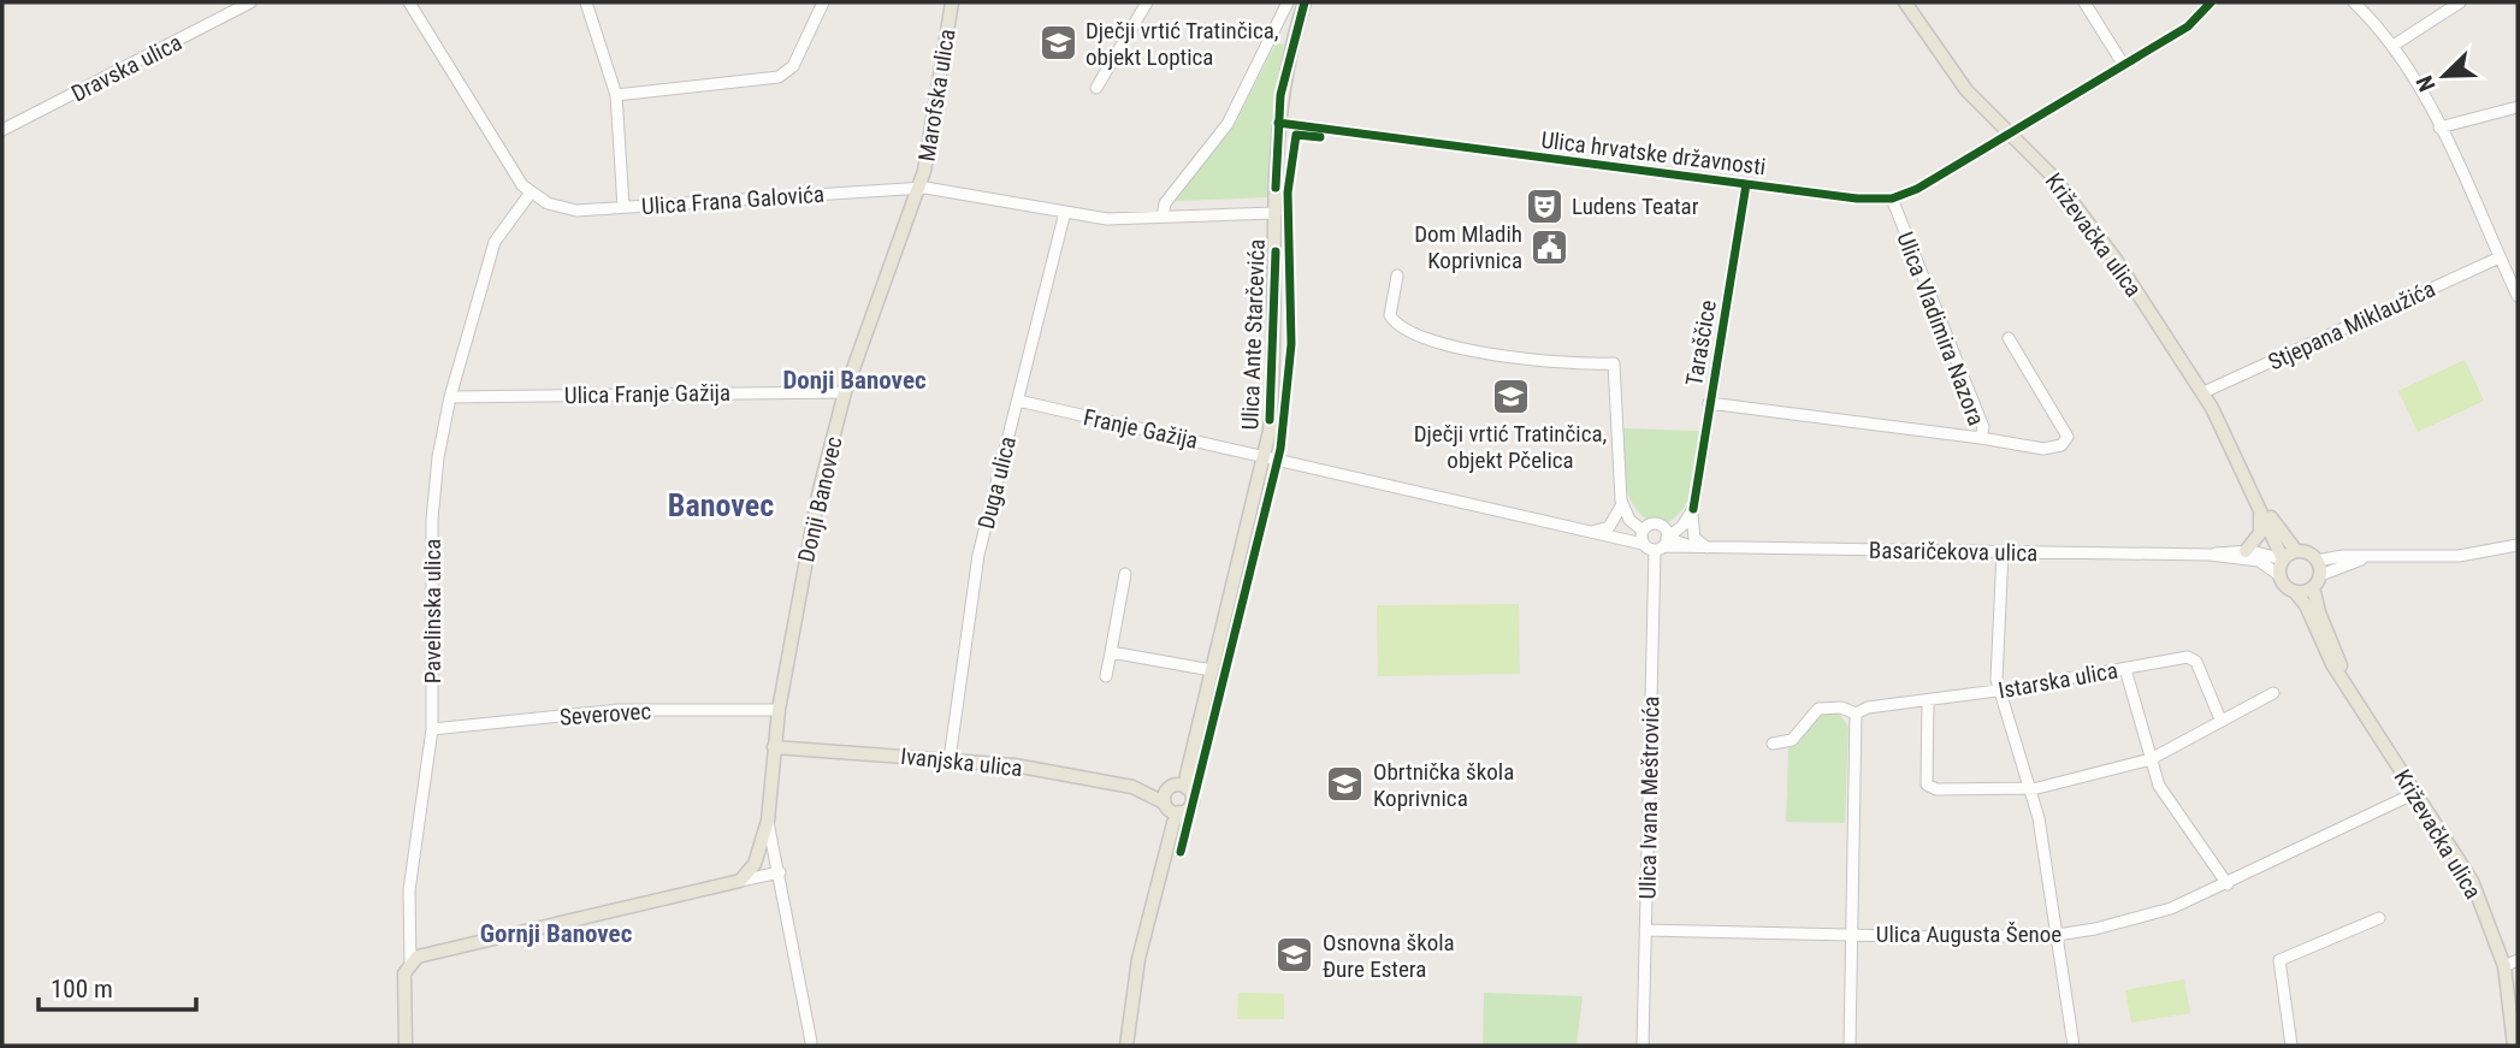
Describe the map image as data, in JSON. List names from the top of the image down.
{
  "streets": {
    "main road": [
      "Marofska ulica",
      "Križevačka ulica",
      "Ulica Ante Starčevića",
      "Donji Banovec",
      "Pavelinska ulica",
      "Ivanjska ulica"
    ],
    "street": [
      "Dravska ulica",
      "Ulica hrvatske državnosti",
      "Ulica Frana Galovića",
      "Stjepana Miklaužića",
      "Ulica Vladimira Nazora",
      "Taraščice",
      "Ulica Franje Gažija",
      "Franje Gažija",
      "Duga ulica",
      "Basaričekova ulica",
      "Istarska ulica",
      "Severovec",
      "Ulica Ivana Meštrovića",
      "Ulica Augusta Šenoe"
    ]
  },
  "crossings": [
    ["Marofska ulica", "Ulica Frana Galovića"],
    ["Marofska ulica", "Donji Banovec"],
    ["Ulica hrvatske državnosti", "Križevačka ulica"],
    ["Ulica hrvatske državnosti", "Ulica Vladimira Nazora"],
    ["Ulica hrvatske državnosti", "Ulica Ante Starčevića"],
    ["Ulica hrvatske državnosti", "Taraščice"],
    ["Ulica Frana Galovića", "Ulica Ante Starčevića"],
    ["Ulica Frana Galovića", "Duga ulica"],
    ["Ulica Frana Galovića", "Donji Banovec"],
    ["Ulica Frana Galovića", "Pavelinska ulica"],
    ["Križevačka ulica", "Stjepana Miklaužića"],
    ["Križevačka ulica", "Basaričekova ulica"],
    ["Križevačka ulica", "Ulica Augusta Šenoe"],
    ["Ulica Vladimira Nazora", "Taraščice"],
    ["Ulica Ante Starčevića", "Franje Gažija"],
    ["Ulica Ante Starčevića", "Ivanjska ulica"],
    ["Ulica Franje Gažija", "Donji Banovec"],
    ["Ulica Franje Gažija", "Pavelinska ulica"],
    ["Franje Gažija", "Duga ulica"],
    ["Duga ulica", "Ivanjska ulica"],
    ["Donji Banovec", "Severovec"],
    ["Donji Banovec", "Ivanjska ulica"],
    ["Basaričekova ulica", "Ulica Ivana Meštrovića"],
    ["Pavelinska ulica", "Severovec"],
    ["Ulica Ivana Meštrovića", "Ulica Augusta Šenoe"]
  ],
  "districts": ["Donji Banovec", "Banovec", "Gornji Banovec"],
  "places": {
    "school or university": [
      "Dječji vrtić Tratinčica, objekt Loptica",
      "Dječji vrtić Tratinčica, objekt Pčelica",
      "Obrtnička škola Koprivnica",
      "Osnovna škola Đure Estera"
    ],
    "theatre": ["Ludens Teatar"],
    "public building": ["Dom Mladih Koprivnica"]
  },
  "scale_bar": "100 m",
  "north": "bottom left"
}
